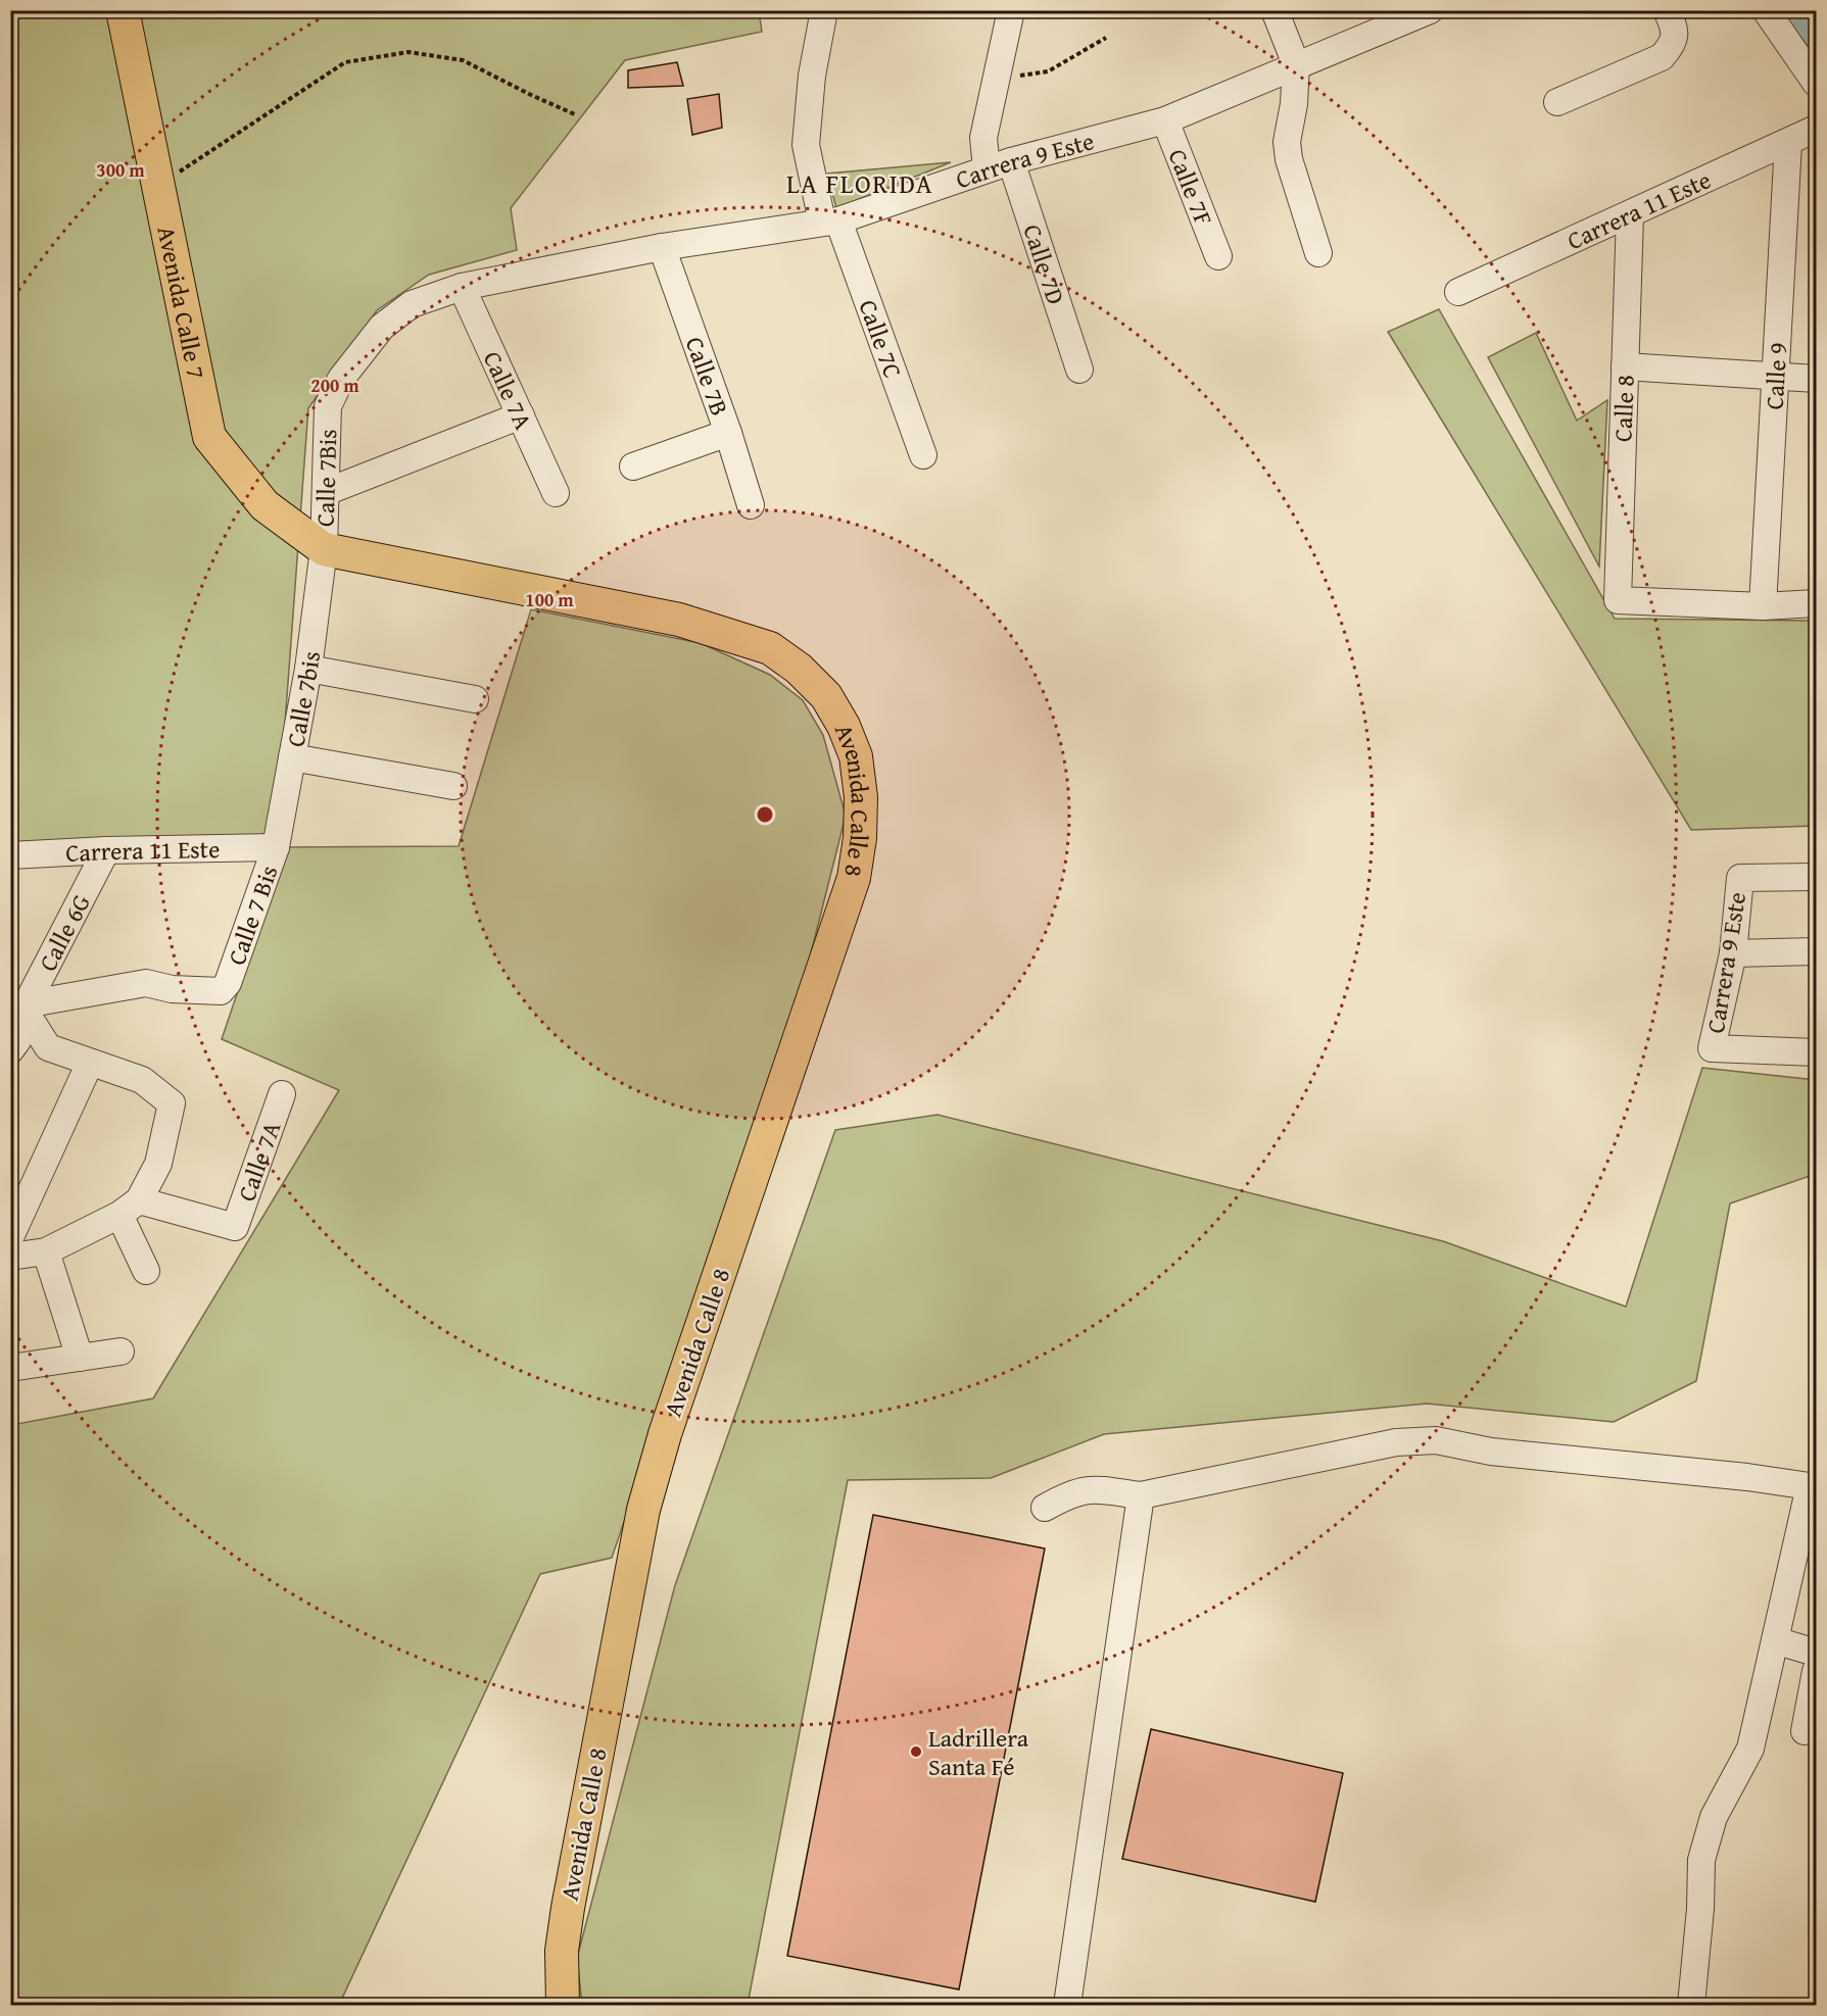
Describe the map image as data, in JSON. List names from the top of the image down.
{
  "streets": {
    "main road": ["Avenida Calle 7", "Avenida Calle 8"],
    "street": [
      "Carrera 9 Este",
      "Calle 7F",
      "Carrera 11 Este",
      "Calle 7D",
      "Calle 7C",
      "Calle 9",
      "Calle 7B",
      "Calle 7A",
      "Calle 8",
      "Calle 7Bis",
      "Calle 7bis",
      "Calle 7 Bis",
      "Calle 6G"
    ]
  },
  "crossings": [
    ["Carrera 9 Este", "Calle 7F"],
    ["Carrera 9 Este", "Calle 7D"],
    ["Carrera 9 Este", "Calle 7C"],
    ["Carrera 9 Este", "Calle 7B"],
    ["Carrera 9 Este", "Calle 7A"],
    ["Carrera 9 Este", "Calle 7Bis"],
    ["Carrera 11 Este", "Calle 9"],
    ["Carrera 11 Este", "Calle 8"],
    ["Carrera 11 Este", "Calle 7bis"],
    ["Carrera 11 Este", "Calle 7 Bis"],
    ["Carrera 11 Este", "Calle 6G"],
    ["Avenida Calle 7", "Calle 7Bis"],
    ["Avenida Calle 7", "Calle 7bis"],
    ["Avenida Calle 7", "Avenida Calle 8"],
    ["Calle 9", "Calle 8"],
    ["Calle 7Bis", "Calle 7bis"],
    ["Calle 7Bis", "Avenida Calle 8"],
    ["Calle 7bis", "Avenida Calle 8"],
    ["Calle 7bis", "Calle 7 Bis"],
    ["Calle 7 Bis", "Calle 6G"]
  ],
  "districts": ["LA FLORIDA"],
  "places": ["Ladrillera Santa Fé"],
  "rings": ["300 m", "200 m", "100 m"]
}
